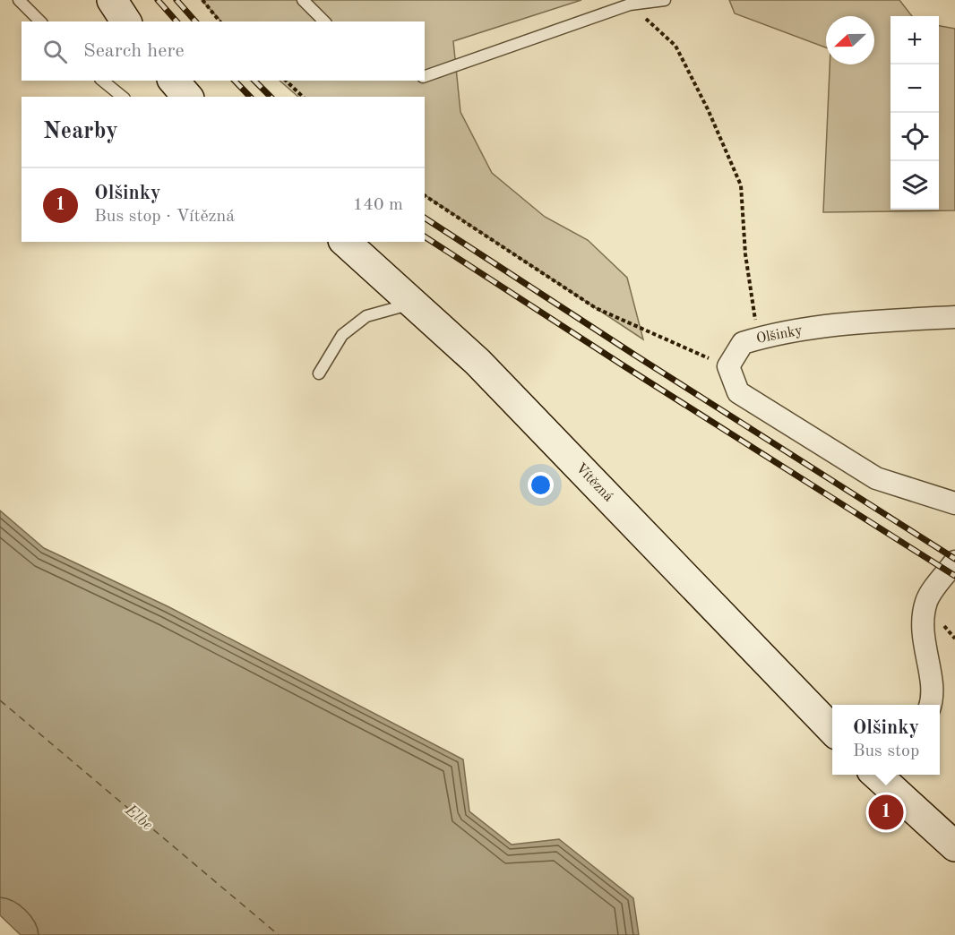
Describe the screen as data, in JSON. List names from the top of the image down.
{
  "streets": {
    "main road": ["Vítězná"],
    "street": ["Olšinky"]
  },
  "water": ["Elbe"],
  "north": "left",
  "page": {
    "map_buttons": ["+", "−"],
    "search": "Search here",
    "heading": "Nearby",
    "list": [
      {
        "mark": "1",
        "name": "Olšinky",
        "note": "Bus stop · Vítězná",
        "value": "140 m"
      }
    ],
    "popup": ["Olšinky", "Bus stop"],
    "pins": "1"
  }
}
